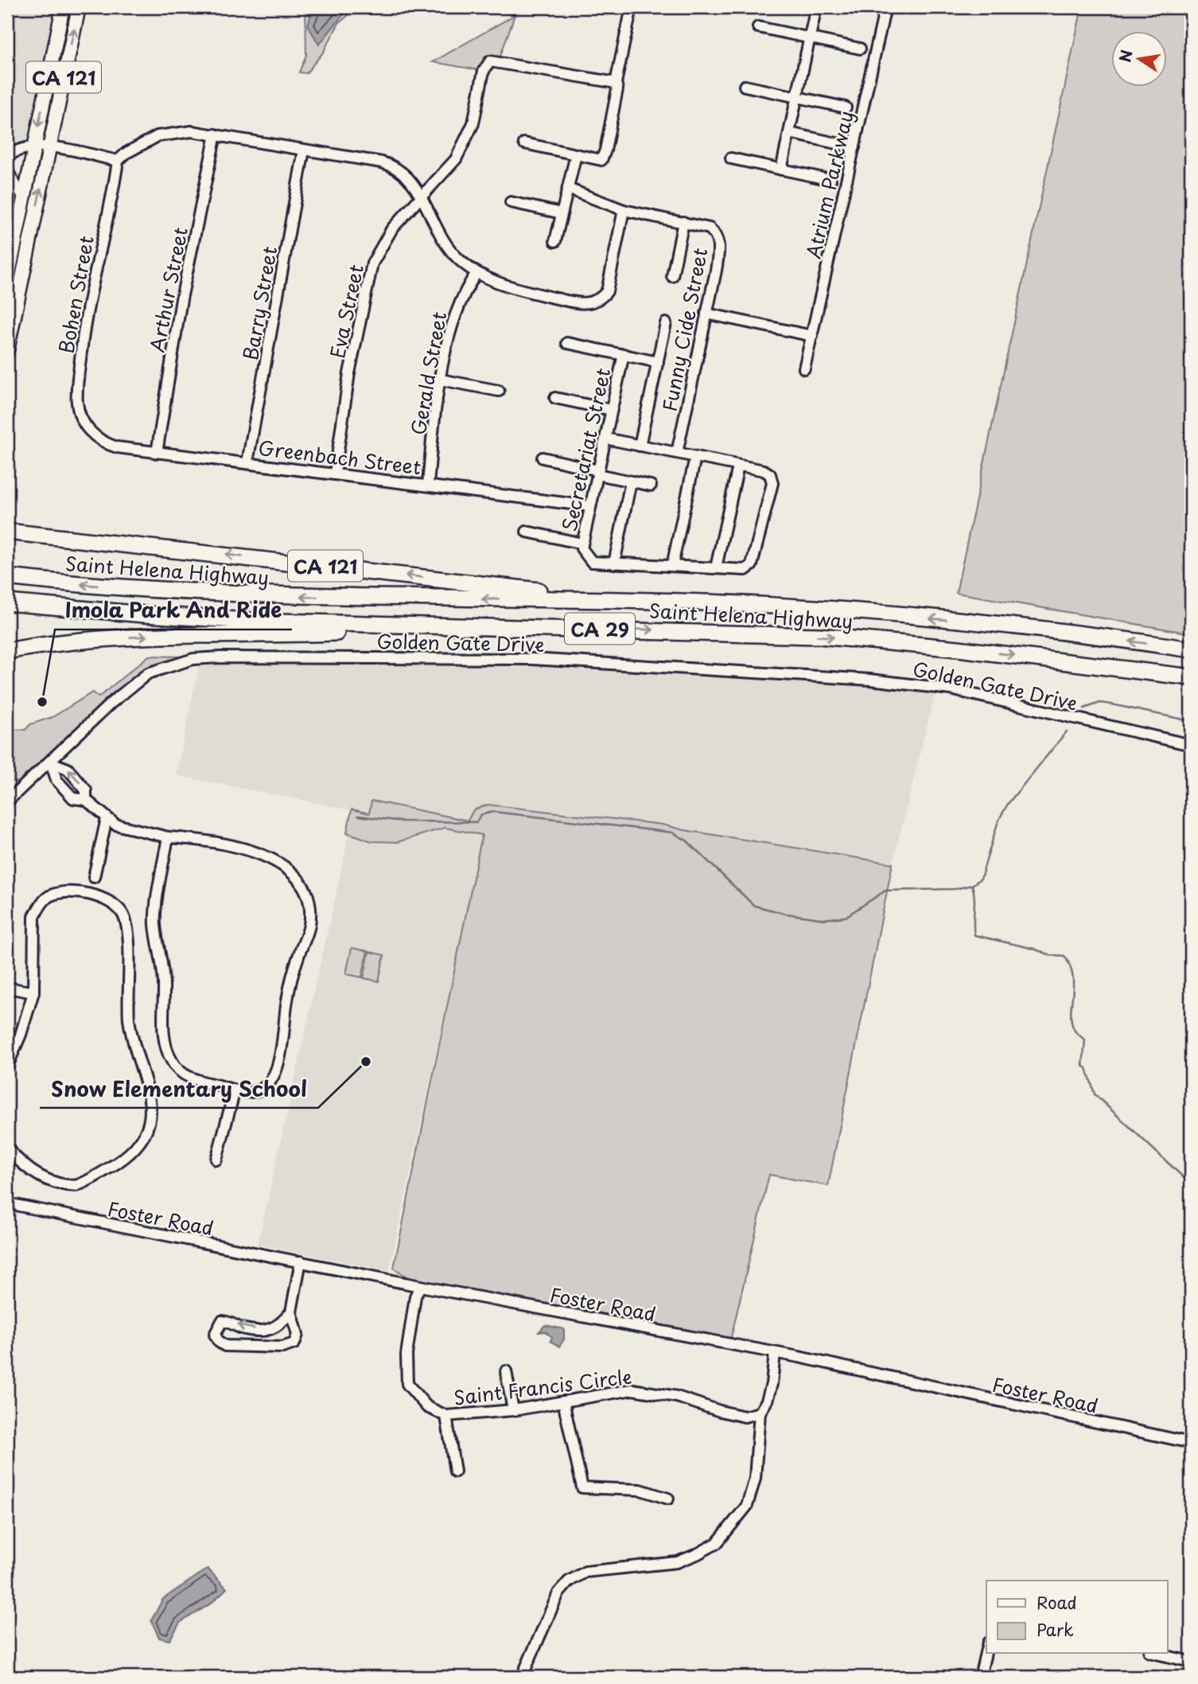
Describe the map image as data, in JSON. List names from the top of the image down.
{
  "streets": {
    "highway": ["CA 121", "Saint Helena Highway", "CA 29"],
    "street": [
      "Atrium Parkway",
      "Arthur Street",
      "Bohen Street",
      "Barry Street",
      "Eva Street",
      "Funny Cide Street",
      "Gerald Street",
      "Secretariat Street",
      "Greenbach Street",
      "Golden Gate Drive",
      "Foster Road",
      "Saint Francis Circle"
    ]
  },
  "crossings": [
    ["CA 121", "Saint Helena Highway"],
    ["Arthur Street", "Greenbach Street"],
    ["Bohen Street", "Greenbach Street"],
    ["Barry Street", "Greenbach Street"],
    ["Eva Street", "Greenbach Street"],
    ["Gerald Street", "Greenbach Street"],
    ["Secretariat Street", "Greenbach Street"],
    ["Foster Road", "Saint Francis Circle"]
  ],
  "places": ["Imola Park And Ride", "Snow Elementary School"],
  "legend": ["Road", "Park"],
  "north": "left"
}
